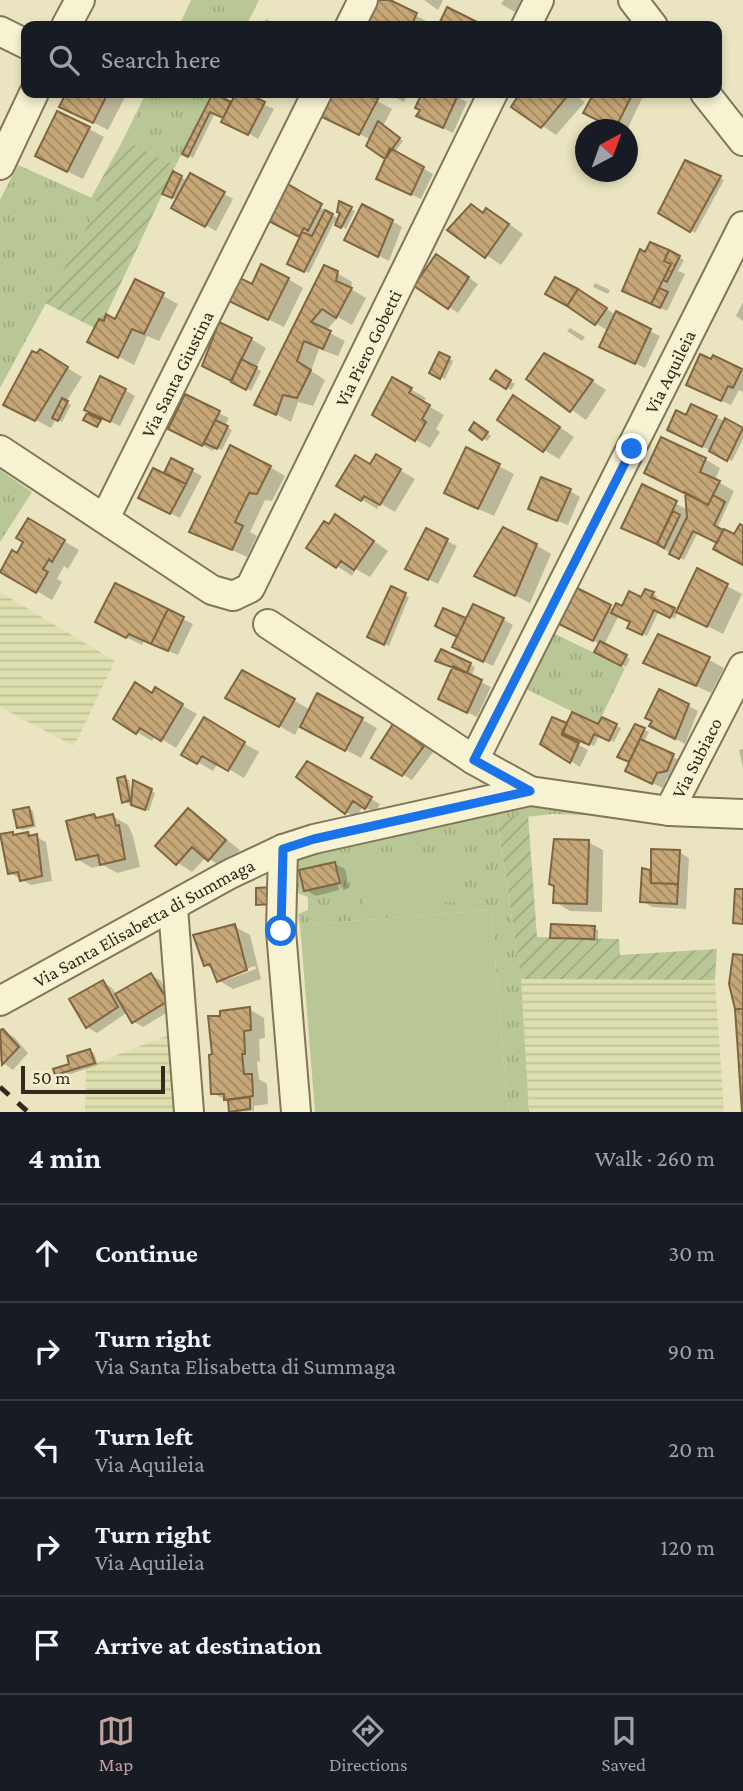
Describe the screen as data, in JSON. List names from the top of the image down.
{
  "streets": {
    "street": [
      "Via Piero Gobetti",
      "Via Aquileia",
      "Via Santa Giustina",
      "Via Subiaco",
      "Via Santa Elisabetta di Summaga"
    ]
  },
  "crossings": [
    ["Via Piero Gobetti", "Via Santa Giustina"],
    ["Via Subiaco", "Via Santa Elisabetta di Summaga"]
  ],
  "scale_bar": "50 m",
  "north": "top right",
  "page": {
    "search": "Search here",
    "scale": "50 m",
    "heading": ["4 min", "Walk · 260 m"],
    "list": [
      ["Continue", "30 m"],
      ["Turn right", "Via Santa Elisabetta di Summaga", "90 m"],
      ["Turn left", "Via Aquileia", "20 m"],
      ["Turn right", "Via Aquileia", "120 m"],
      "Arrive at destination"
    ],
    "nav": ["Map", "Directions", "Saved"]
  }
}
